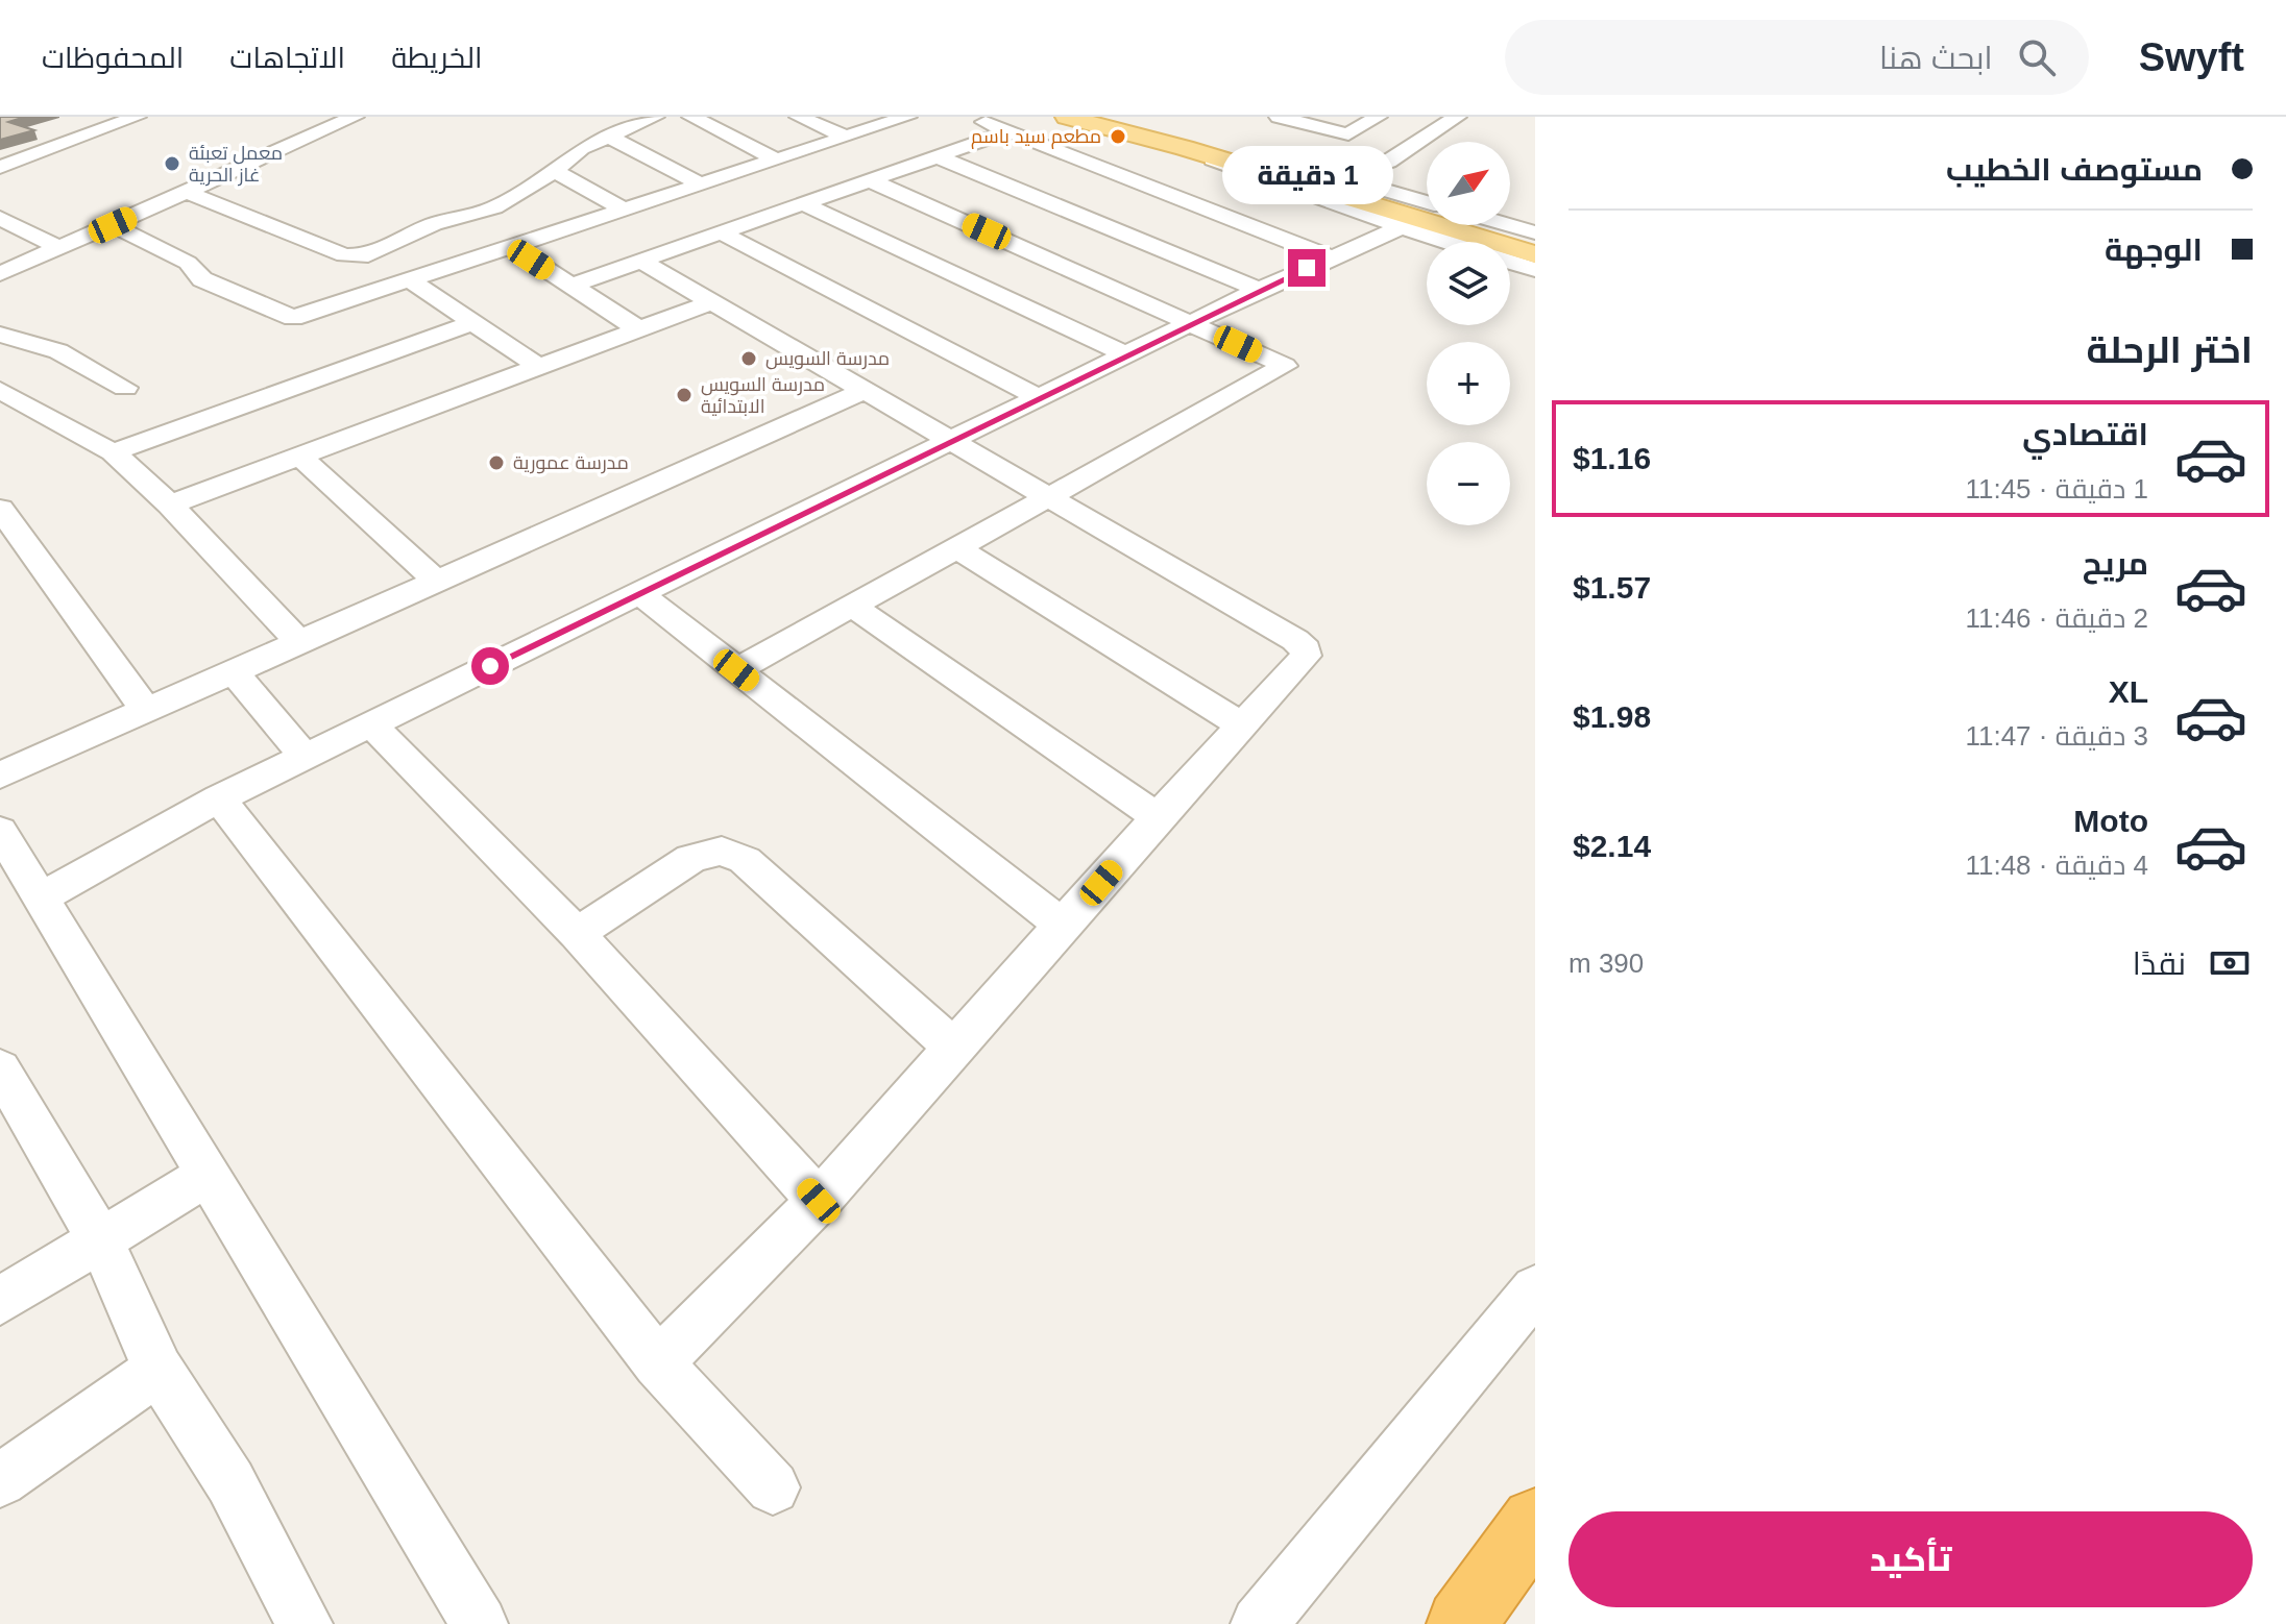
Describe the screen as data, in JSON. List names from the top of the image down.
{
  "places": [
    "مطعم سيد باسم",
    "معمل تعبئة غاز الحرية",
    "مدرسة السويس",
    "مدرسة السويس الابتدائية",
    "مدرسة عمورية"
  ],
  "north": "top right",
  "page": {
    "header": "Swyft",
    "search": "ابحث هنا",
    "nav": ["الخريطة", "الاتجاهات", "المحفوظات"],
    "banner": ["مستوصف الخطيب", "الوجهة"],
    "map_buttons": ["+", "−"],
    "bubble": "1 دقيقة",
    "heading": "اختر الرحلة",
    "list": [
      {
        "name": "اقتصادي",
        "note": "1 دقيقة · 11:45",
        "value": "$1.16"
      },
      {
        "name": "مريح",
        "note": "2 دقيقة · 11:46",
        "value": "$1.57"
      },
      {
        "name": "XL",
        "note": "3 دقيقة · 11:47",
        "value": "$1.98"
      },
      {
        "name": "Moto",
        "note": "4 دقيقة · 11:48",
        "value": "$2.14"
      }
    ],
    "pay": ["نقدًا", "390 m"],
    "buttons": "تأكيد"
  }
}
